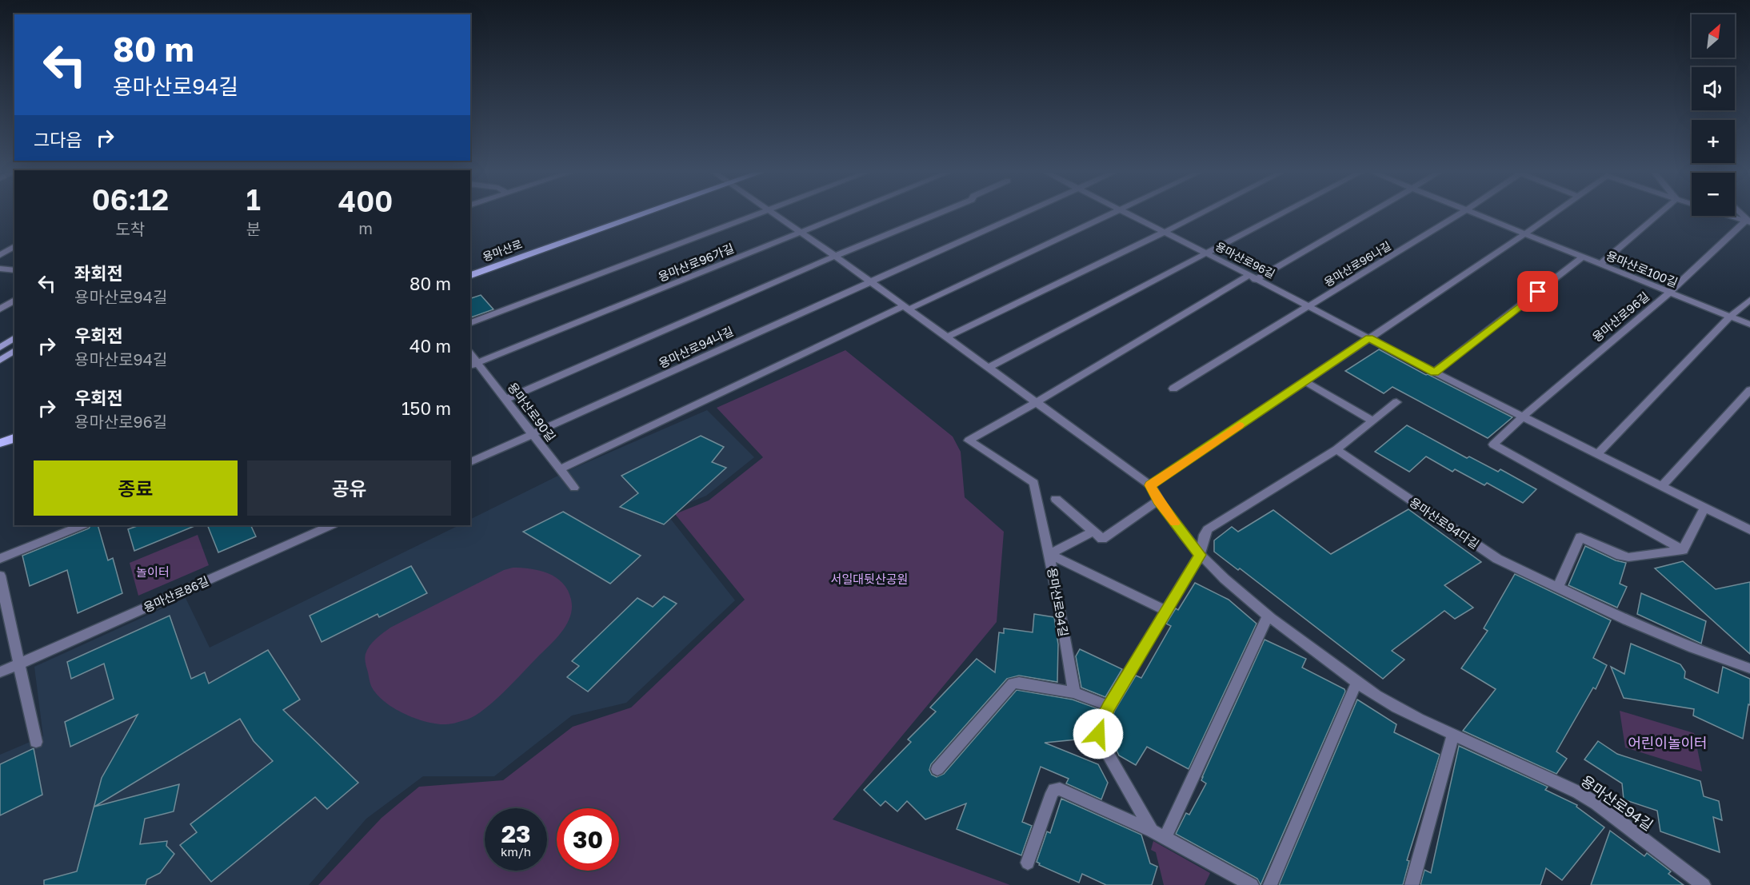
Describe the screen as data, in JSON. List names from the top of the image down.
{
  "streets": {
    "main road": ["용마산로"],
    "street": [
      "용마산로96길",
      "용마산로96가길",
      "용마산로96나길",
      "용마산로100길",
      "용마산로94나길",
      "용마산로90길",
      "용마산로94다길",
      "용마산로86길",
      "용마산로94길"
    ]
  },
  "crossings": [
    ["용마산로96길", "용마산로96나길"],
    ["용마산로96길", "용마산로100길"],
    ["용마산로96가길", "용마산로90길"],
    ["용마산로96가길", "용마산로94길"],
    ["용마산로94나길", "용마산로90길"],
    ["용마산로94나길", "용마산로94길"]
  ],
  "parks": ["놀이터", "서일대뒷산공원", "어린이놀이터"],
  "north": "top right",
  "page": {
    "map_buttons": ["+", "−"],
    "turn": ["80 m", "용마산로94길"],
    "then": "그다음",
    "eta": [
      "06:12",
      "도착",
      "1",
      "분",
      "400",
      "m"
    ],
    "list": [
      {
        "name": "좌회전",
        "note": "용마산로94길",
        "value": "80 m"
      },
      {
        "name": "우회전",
        "note": "용마산로94길",
        "value": "40 m"
      },
      {
        "name": "우회전",
        "note": "용마산로96길",
        "value": "150 m"
      }
    ],
    "buttons": ["종료", "공유"],
    "speed": "23 km/h",
    "limit": "30"
  }
}
